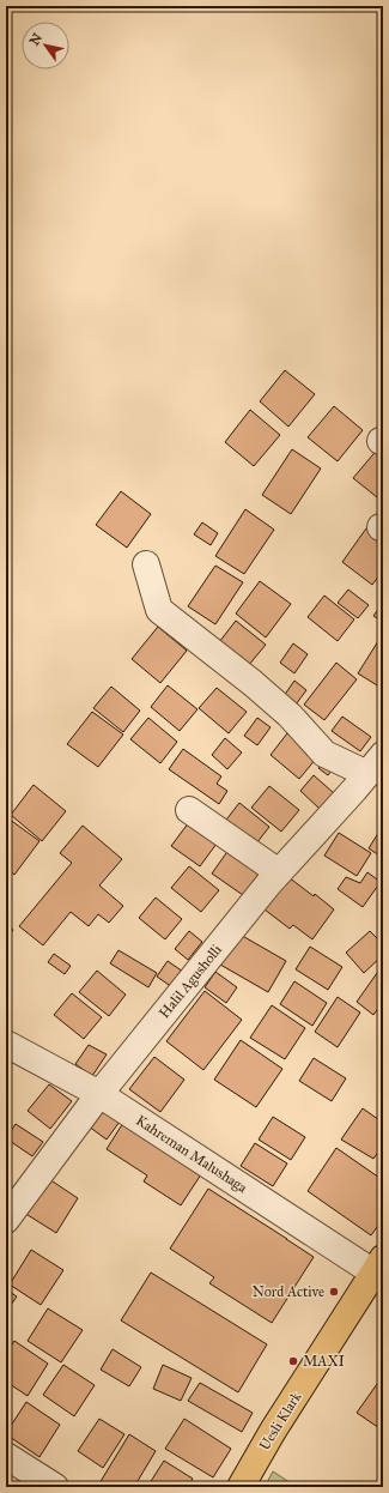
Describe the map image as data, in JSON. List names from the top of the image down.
{
  "streets": {
    "main road": ["Uesli Klark"],
    "street": ["Halil Agusholli", "Kahreman Malushaga"]
  },
  "crossings": [
    ["Halil Agusholli", "Kahreman Malushaga"],
    ["Kahreman Malushaga", "Uesli Klark"]
  ],
  "places": ["Nord Active", "MAXI"],
  "north": "top left"
}
